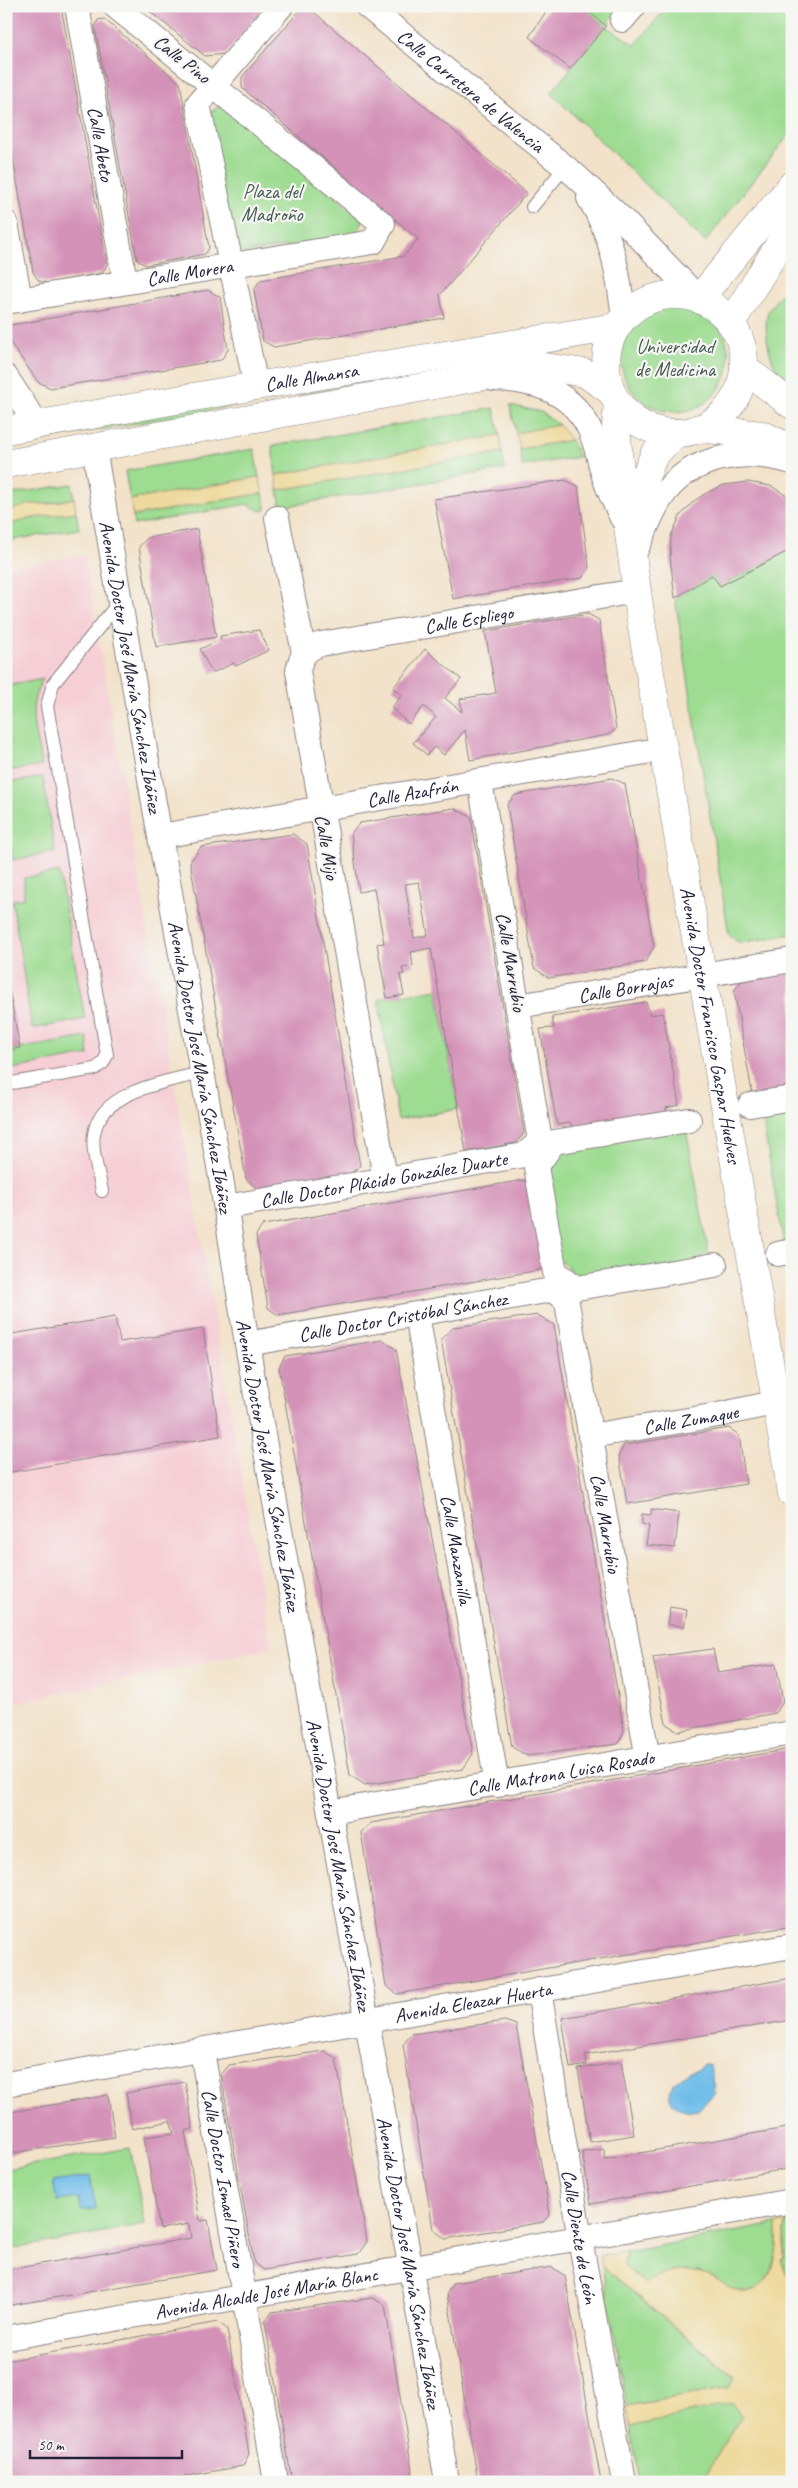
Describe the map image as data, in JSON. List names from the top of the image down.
{
  "streets": {
    "main road": ["Calle Almansa", "Avenida Doctor Francisco Gaspar Huelves"],
    "street": [
      "Calle Pino",
      "Calle Carretera de Valencia",
      "Calle Abeto",
      "Calle Morera",
      "Calle Espliego",
      "Avenida Doctor José María Sánchez Ibáñez",
      "Calle Azafrán",
      "Calle Mijo",
      "Calle Marrubio",
      "Calle Borrajas",
      "Calle Doctor Plácido González Duarte",
      "Calle Doctor Cristóbal Sánchez",
      "Calle Zumaque",
      "Calle Manzanilla",
      "Calle Matrona Luisa Rosado",
      "Avenida Eleazar Huerta",
      "Calle Doctor Ismael Piñero",
      "Calle Diente de León",
      "Avenida Alcalde José María Blanc"
    ]
  },
  "crossings": [
    ["Calle Pino", "Calle Morera"],
    ["Calle Carretera de Valencia", "Calle Almansa"],
    ["Calle Carretera de Valencia", "Avenida Doctor Francisco Gaspar Huelves"],
    ["Calle Abeto", "Calle Morera"],
    ["Calle Almansa", "Avenida Doctor José María Sánchez Ibáñez"],
    ["Calle Almansa", "Avenida Doctor Francisco Gaspar Huelves"],
    ["Calle Espliego", "Calle Mijo"],
    ["Calle Espliego", "Avenida Doctor Francisco Gaspar Huelves"],
    ["Avenida Doctor José María Sánchez Ibáñez", "Calle Azafrán"],
    ["Avenida Doctor José María Sánchez Ibáñez", "Calle Doctor Plácido González Duarte"],
    ["Avenida Doctor José María Sánchez Ibáñez", "Calle Doctor Cristóbal Sánchez"],
    ["Avenida Doctor José María Sánchez Ibáñez", "Calle Matrona Luisa Rosado"],
    ["Avenida Doctor José María Sánchez Ibáñez", "Avenida Eleazar Huerta"],
    ["Avenida Doctor José María Sánchez Ibáñez", "Avenida Alcalde José María Blanc"],
    ["Calle Azafrán", "Calle Mijo"],
    ["Calle Azafrán", "Calle Marrubio"],
    ["Calle Azafrán", "Avenida Doctor Francisco Gaspar Huelves"],
    ["Calle Mijo", "Calle Doctor Plácido González Duarte"],
    ["Calle Marrubio", "Calle Borrajas"],
    ["Calle Marrubio", "Calle Doctor Plácido González Duarte"],
    ["Calle Marrubio", "Calle Doctor Cristóbal Sánchez"],
    ["Calle Marrubio", "Calle Zumaque"],
    ["Calle Marrubio", "Calle Matrona Luisa Rosado"],
    ["Calle Borrajas", "Avenida Doctor Francisco Gaspar Huelves"],
    ["Avenida Doctor Francisco Gaspar Huelves", "Calle Zumaque"],
    ["Calle Doctor Cristóbal Sánchez", "Calle Manzanilla"],
    ["Calle Manzanilla", "Calle Matrona Luisa Rosado"],
    ["Avenida Eleazar Huerta", "Calle Doctor Ismael Piñero"],
    ["Avenida Eleazar Huerta", "Calle Diente de León"],
    ["Calle Doctor Ismael Piñero", "Avenida Alcalde José María Blanc"],
    ["Calle Diente de León", "Avenida Alcalde José María Blanc"]
  ],
  "parks": ["Plaza del Madroño", "Universidad de Medicina"],
  "scale_bar": "50 m"
}
